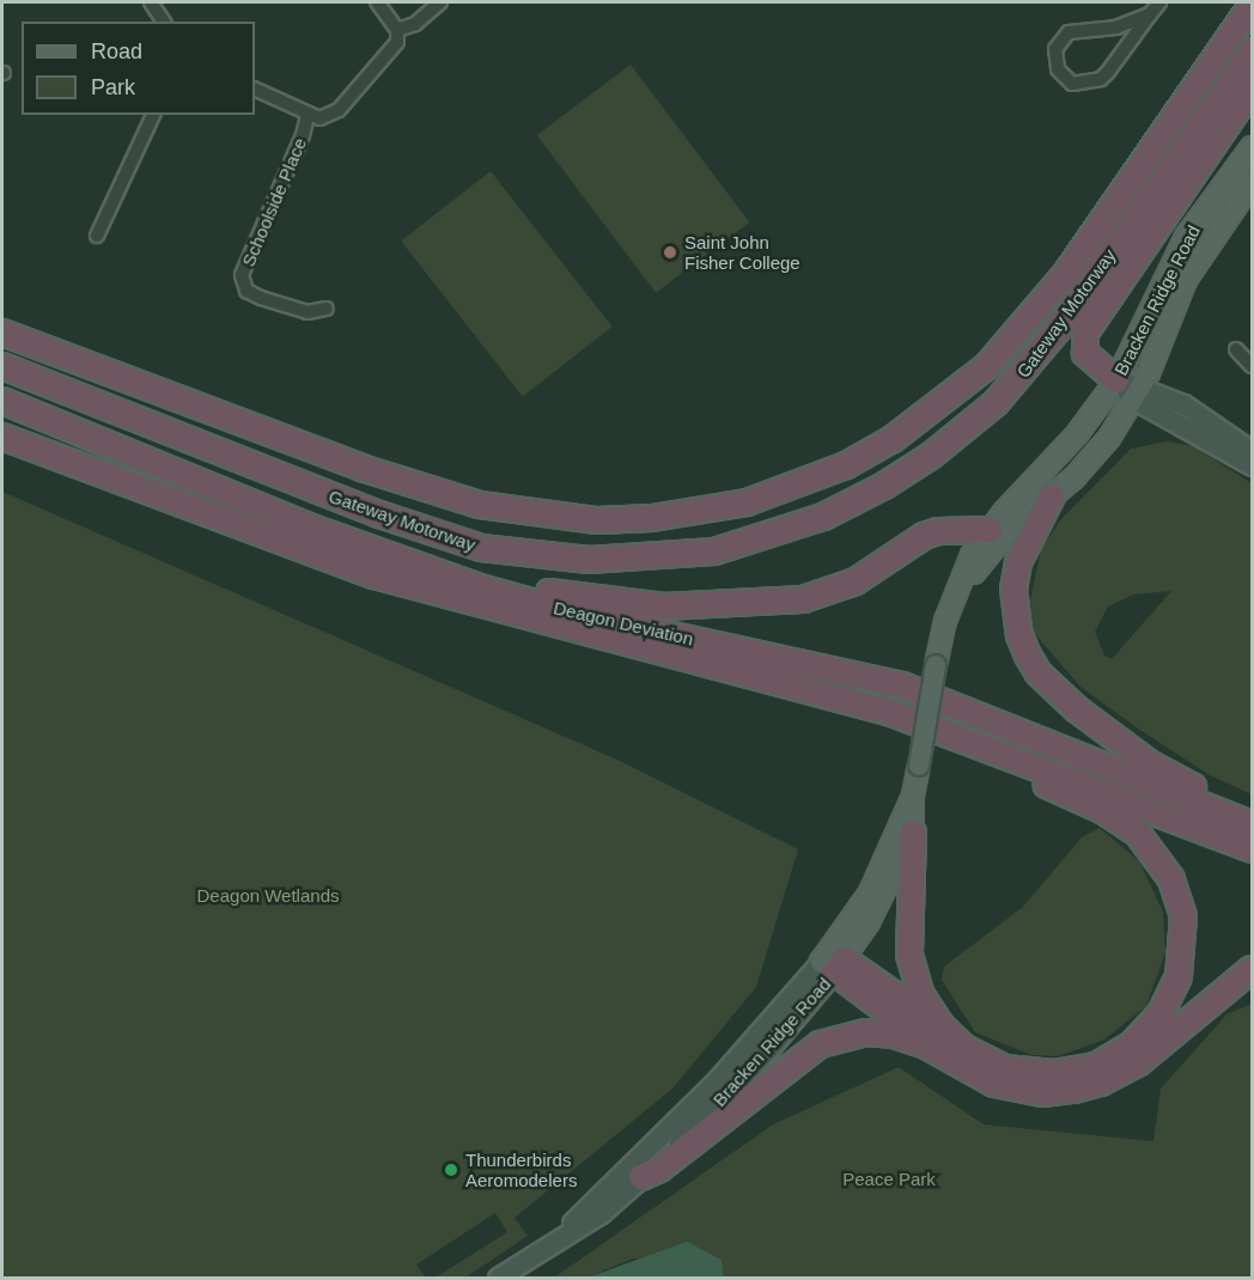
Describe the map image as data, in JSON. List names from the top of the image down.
{
  "streets": {
    "highway": ["Gateway Motorway", "Deagon Deviation"],
    "main road": ["Bracken Ridge Road"],
    "street": ["Schoolside Place"]
  },
  "parks": ["Deagon Wetlands", "Peace Park"],
  "places": ["Saint John Fisher College", "Thunderbirds Aeromodelers"],
  "legend": ["Road", "Park"]
}
